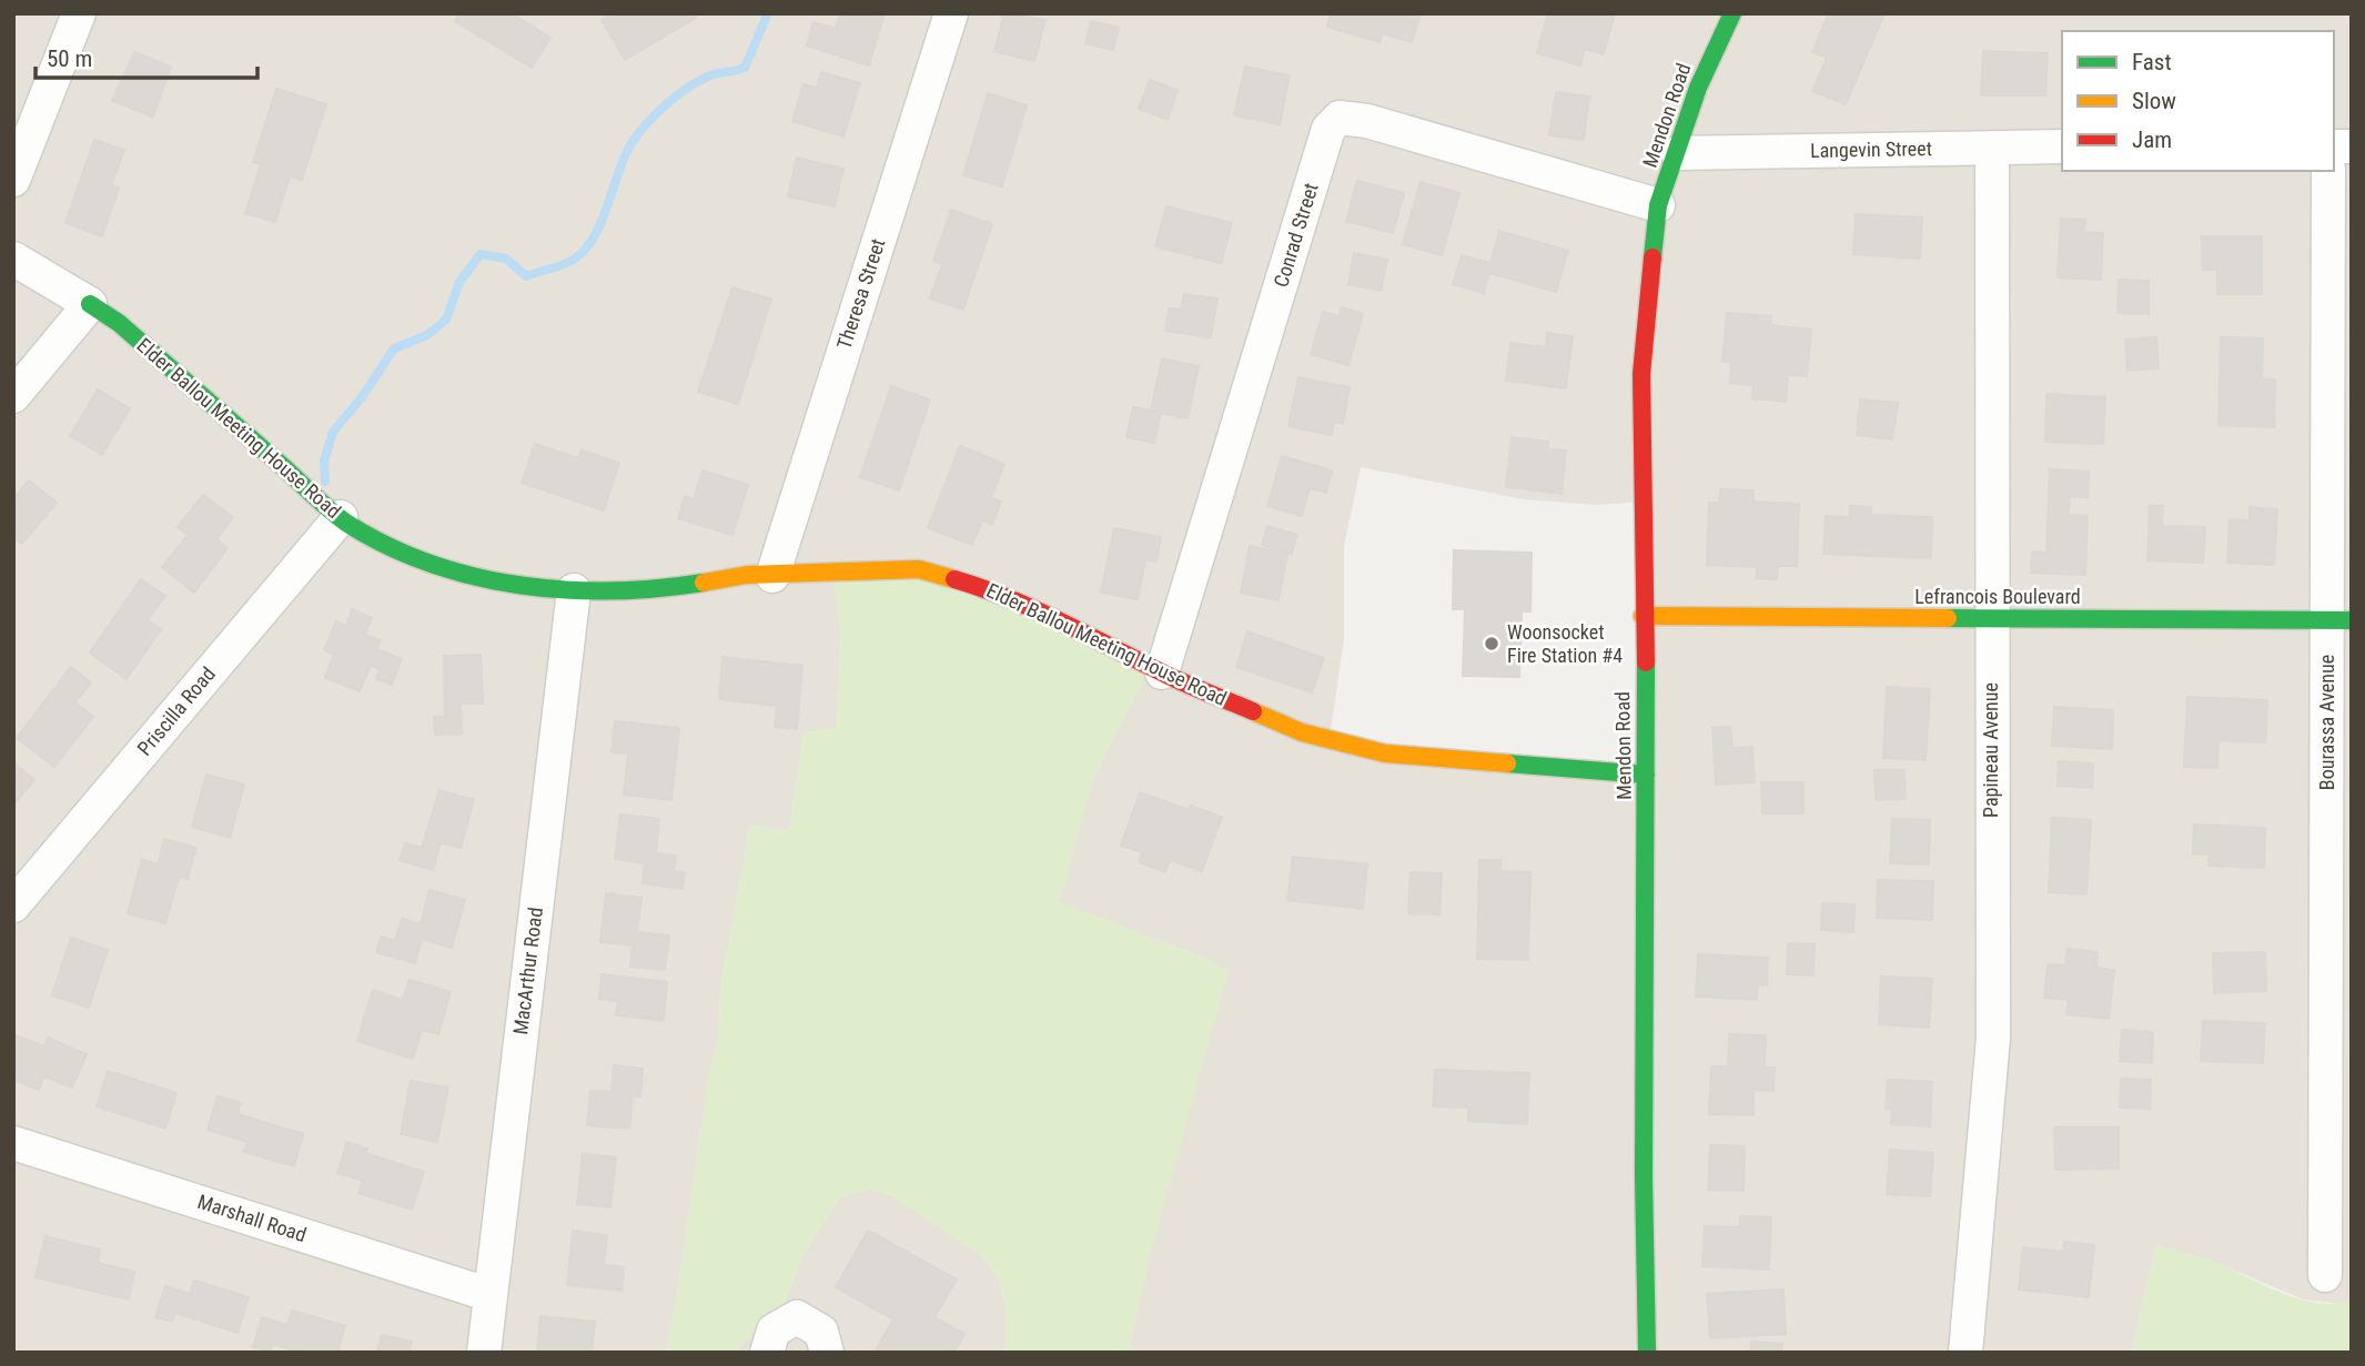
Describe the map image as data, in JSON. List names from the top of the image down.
{
  "streets": {
    "street": [
      "Mendon Road",
      "Langevin Street",
      "Conrad Street",
      "Theresa Street",
      "Elder Ballou Meeting House Road",
      "Lefrancois Boulevard",
      "Priscilla Road",
      "Bourassa Avenue",
      "Papineau Avenue",
      "MacArthur Road",
      "Marshall Road"
    ]
  },
  "crossings": [
    ["Mendon Road", "Langevin Street"],
    ["Mendon Road", "Conrad Street"],
    ["Mendon Road", "Elder Ballou Meeting House Road"],
    ["Mendon Road", "Lefrancois Boulevard"],
    ["Langevin Street", "Papineau Avenue"],
    ["Conrad Street", "Elder Ballou Meeting House Road"],
    ["Theresa Street", "Elder Ballou Meeting House Road"],
    ["Elder Ballou Meeting House Road", "Priscilla Road"],
    ["Elder Ballou Meeting House Road", "MacArthur Road"],
    ["Lefrancois Boulevard", "Bourassa Avenue"],
    ["Lefrancois Boulevard", "Papineau Avenue"],
    ["MacArthur Road", "Marshall Road"]
  ],
  "places": ["Woonsocket Fire Station #4"],
  "legend": ["Fast", "Slow", "Jam"],
  "scale_bar": "50 m"
}
